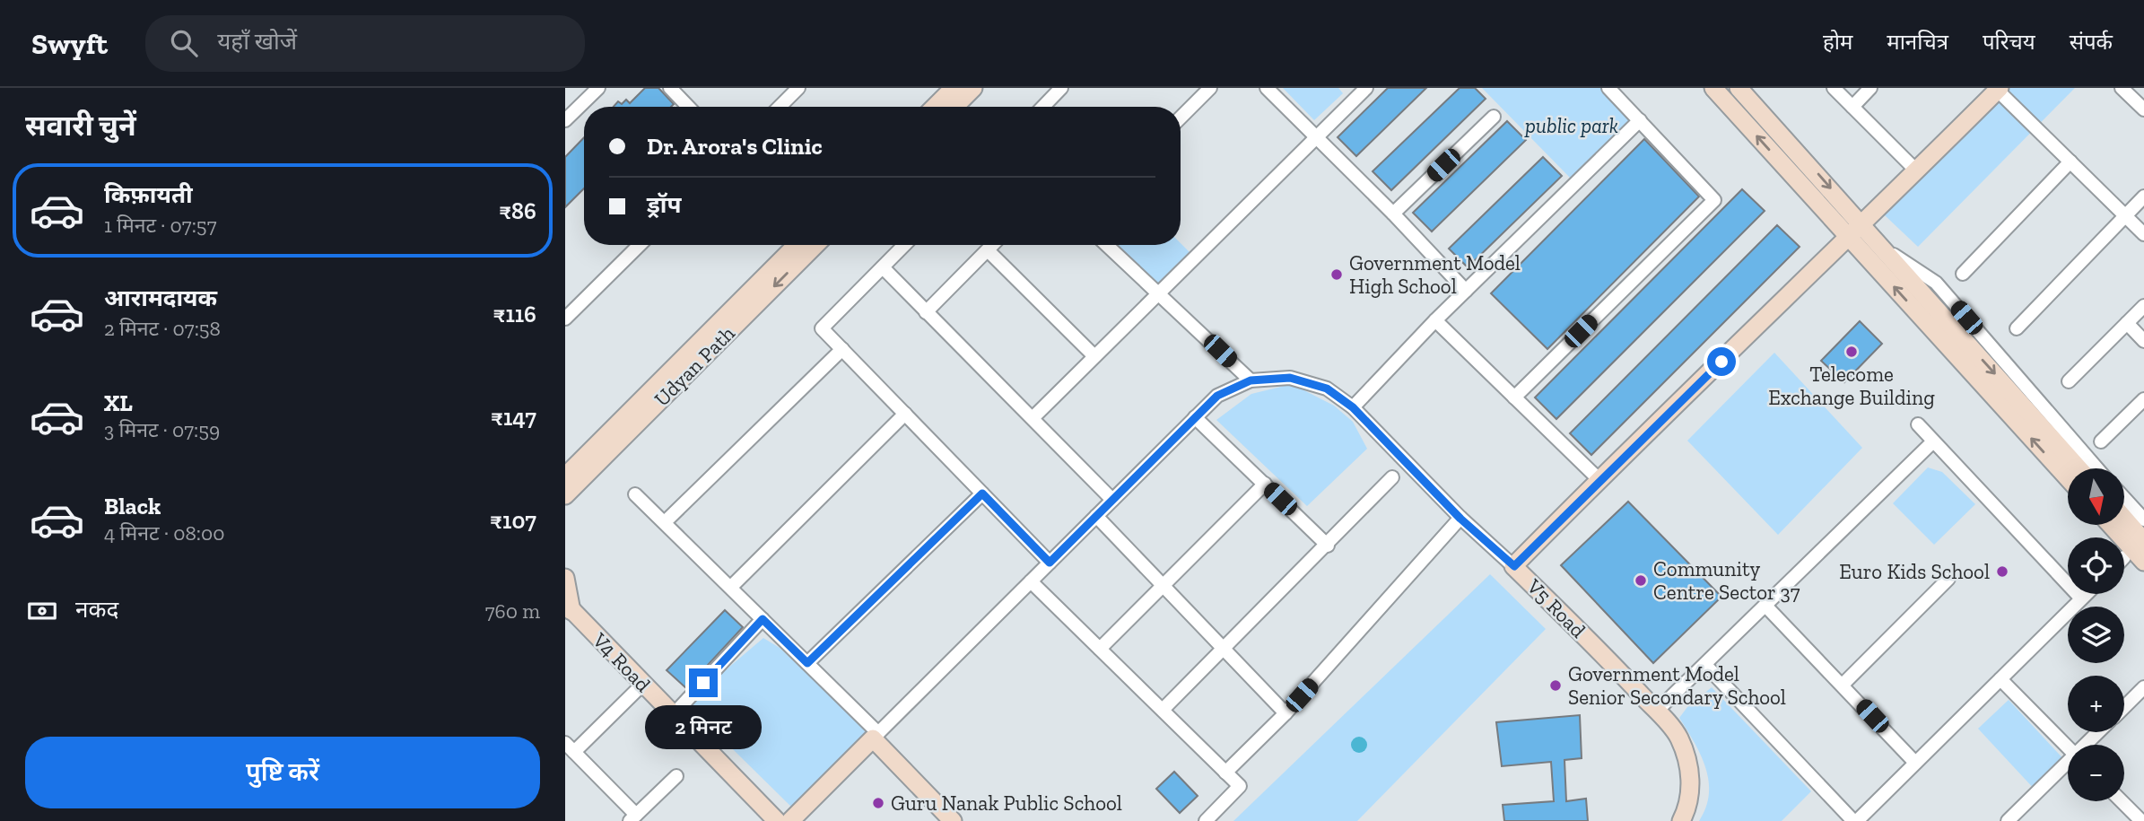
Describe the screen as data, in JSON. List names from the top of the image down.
{
  "streets": {
    "main road": ["Udyan Path", "V5 Road", "V4 Road"]
  },
  "parks": ["public park"],
  "places": [
    "Government Model High School",
    "Telecome Exchange Building",
    "Euro Kids School",
    "Community Centre Sector 37",
    "Government Model Senior Secondary School",
    "Guru Nanak Public School"
  ],
  "north": "bottom",
  "page": {
    "header": "Swyft",
    "search": "यहाँ खोजें",
    "nav": [
      "होम",
      "मानचित्र",
      "परिचय",
      "संपर्क"
    ],
    "heading": "सवारी चुनें",
    "banner": ["Dr. Arora's Clinic", "ड्रॉप"],
    "list": [
      {
        "name": "किफ़ायती",
        "note": "1 मिनट · 07:57",
        "value": "₹86"
      },
      {
        "name": "आरामदायक",
        "note": "2 मिनट · 07:58",
        "value": "₹116"
      },
      {
        "name": "XL",
        "note": "3 मिनट · 07:59",
        "value": "₹147"
      },
      {
        "name": "Black",
        "note": "4 मिनट · 08:00",
        "value": "₹107"
      }
    ],
    "map_buttons": ["+", "−"],
    "pay": ["नकद", "760 m"],
    "bubble": "2 मिनट",
    "buttons": "पुष्टि करें"
  }
}
